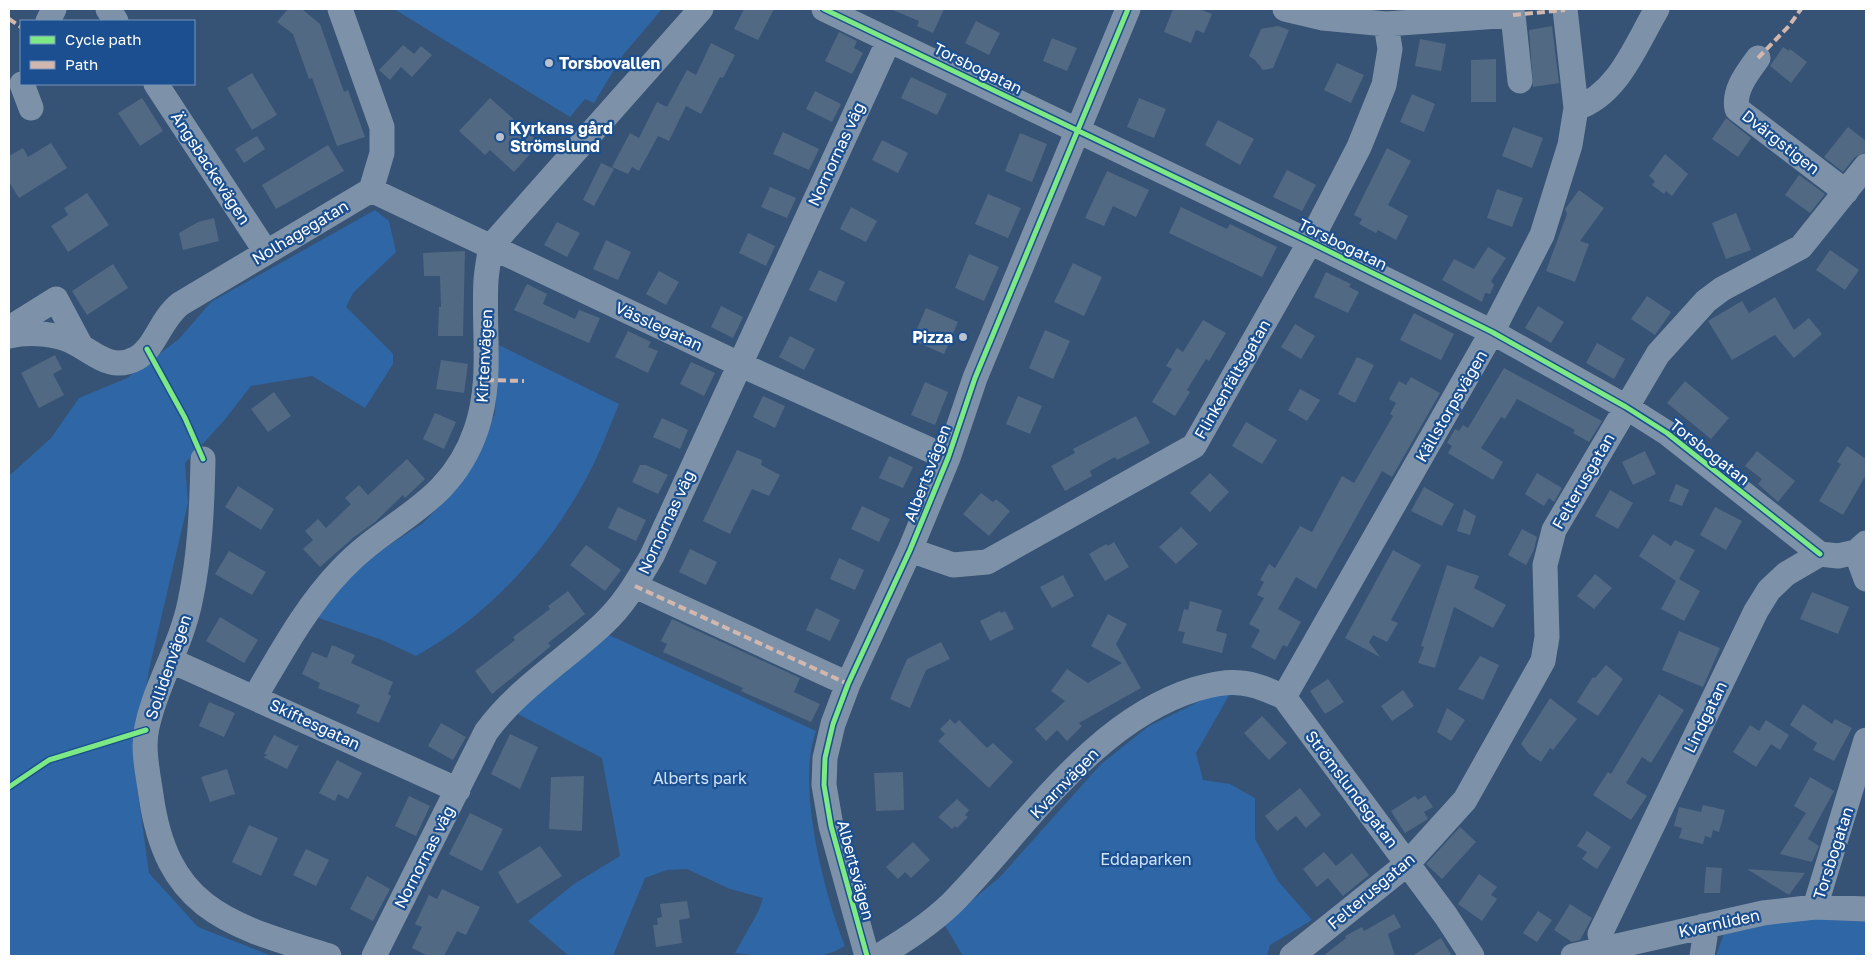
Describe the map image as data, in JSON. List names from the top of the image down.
{
  "streets": {
    "street": [
      "Torsbogatan",
      "Dvärgstigen",
      "Nornornas väg",
      "Ängsbackevägen",
      "Nolhagegatan",
      "Vässlegatan",
      "Kirtenvägen",
      "Flinkenfältsgatan",
      "Källstorpsvägen",
      "Albertsvägen",
      "Felterusgatan",
      "Sollidenvägen",
      "Lindgatan",
      "Skiftesgatan",
      "Kvarnvägen",
      "Strömslundsgatan",
      "Kvarnliden"
    ]
  },
  "crossings": [
    ["Torsbogatan", "Nornornas väg"],
    ["Torsbogatan", "Flinkenfältsgatan"],
    ["Torsbogatan", "Källstorpsvägen"],
    ["Torsbogatan", "Albertsvägen"],
    ["Torsbogatan", "Felterusgatan"],
    ["Torsbogatan", "Lindgatan"],
    ["Torsbogatan", "Kvarnliden"],
    ["Dvärgstigen", "Felterusgatan"],
    ["Nornornas väg", "Vässlegatan"],
    ["Nornornas väg", "Skiftesgatan"],
    ["Ängsbackevägen", "Nolhagegatan"],
    ["Nolhagegatan", "Vässlegatan"],
    ["Vässlegatan", "Kirtenvägen"],
    ["Vässlegatan", "Albertsvägen"],
    ["Kirtenvägen", "Skiftesgatan"],
    ["Flinkenfältsgatan", "Albertsvägen"],
    ["Källstorpsvägen", "Kvarnvägen"],
    ["Källstorpsvägen", "Strömslundsgatan"],
    ["Felterusgatan", "Strömslundsgatan"],
    ["Sollidenvägen", "Skiftesgatan"],
    ["Lindgatan", "Kvarnliden"],
    ["Kvarnvägen", "Strömslundsgatan"]
  ],
  "parks": ["Alberts park", "Eddaparken"],
  "places": ["Torsbovallen", "Kyrkans gård Strömslund", "Pizza"],
  "legend": ["Cycle path", "Path"]
}
